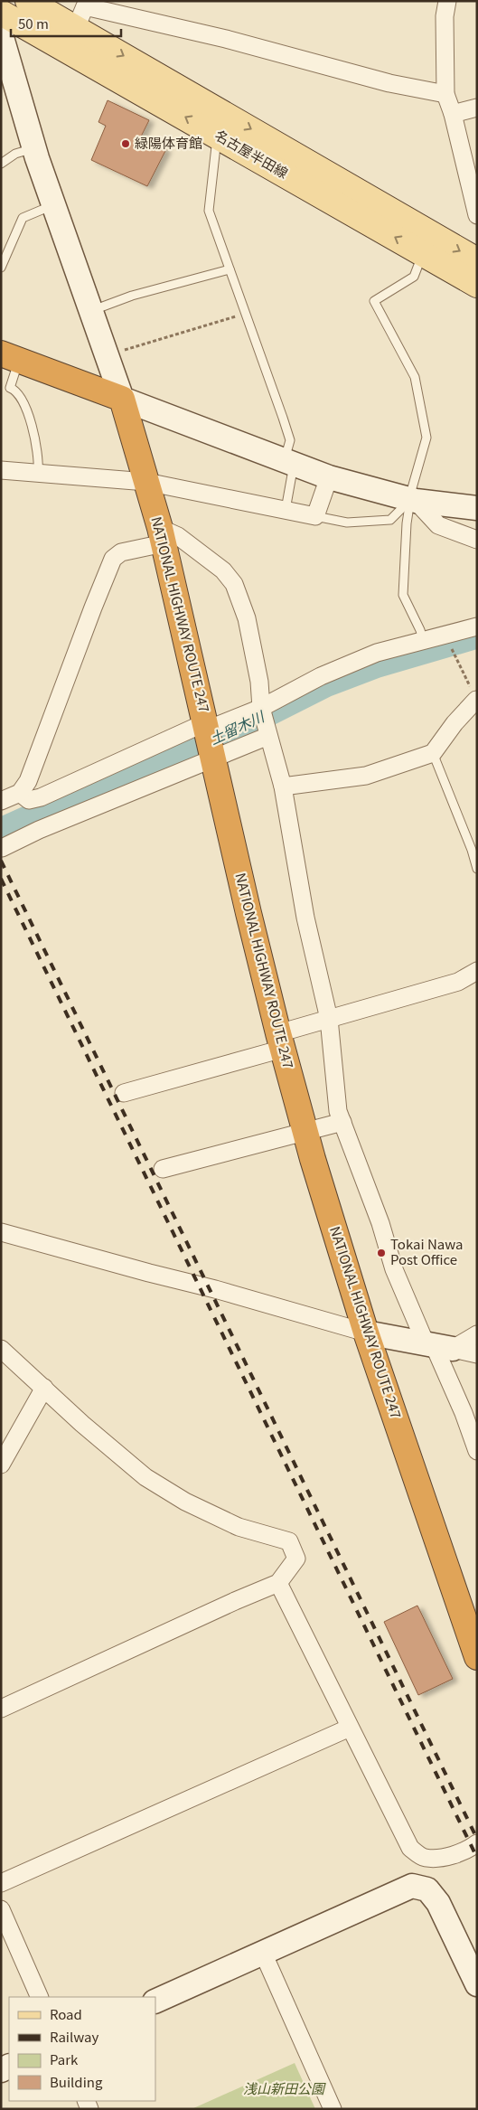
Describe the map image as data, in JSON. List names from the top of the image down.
{
  "streets": {
    "highway": ["NATIONAL HIGHWAY ROUTE 247"],
    "main road": ["名古屋半田線"]
  },
  "water": ["土留木川"],
  "parks": ["浅山新田公園"],
  "places": ["緑陽体育館", "Tokai Nawa Post Office"],
  "legend": [
    "Road",
    "Railway",
    "Park",
    "Building"
  ],
  "scale_bar": "50 m"
}
